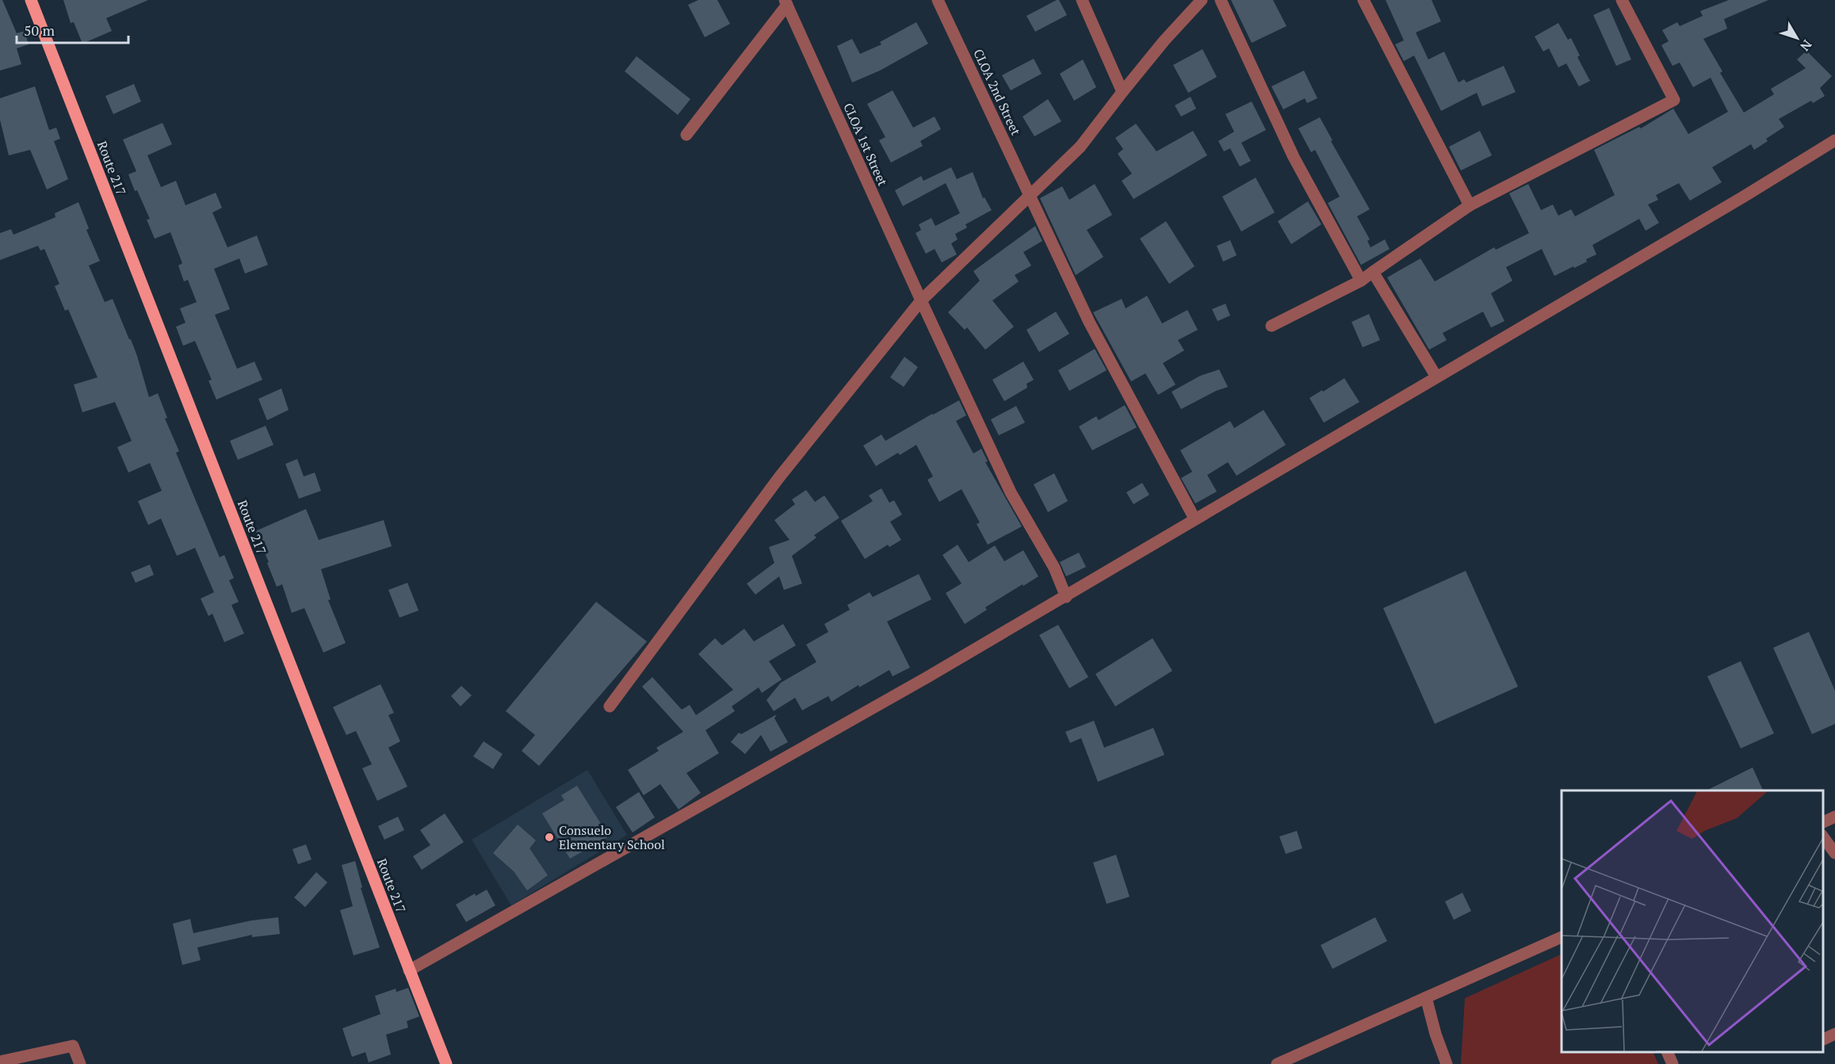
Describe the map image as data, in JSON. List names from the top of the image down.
{
  "streets": {
    "main road": ["Route 217"],
    "street": ["CLOA 2nd Street", "CLOA 1st Street"]
  },
  "places": ["Consuelo Elementary School"],
  "scale_bar": "50 m",
  "north": "bottom right"
}
